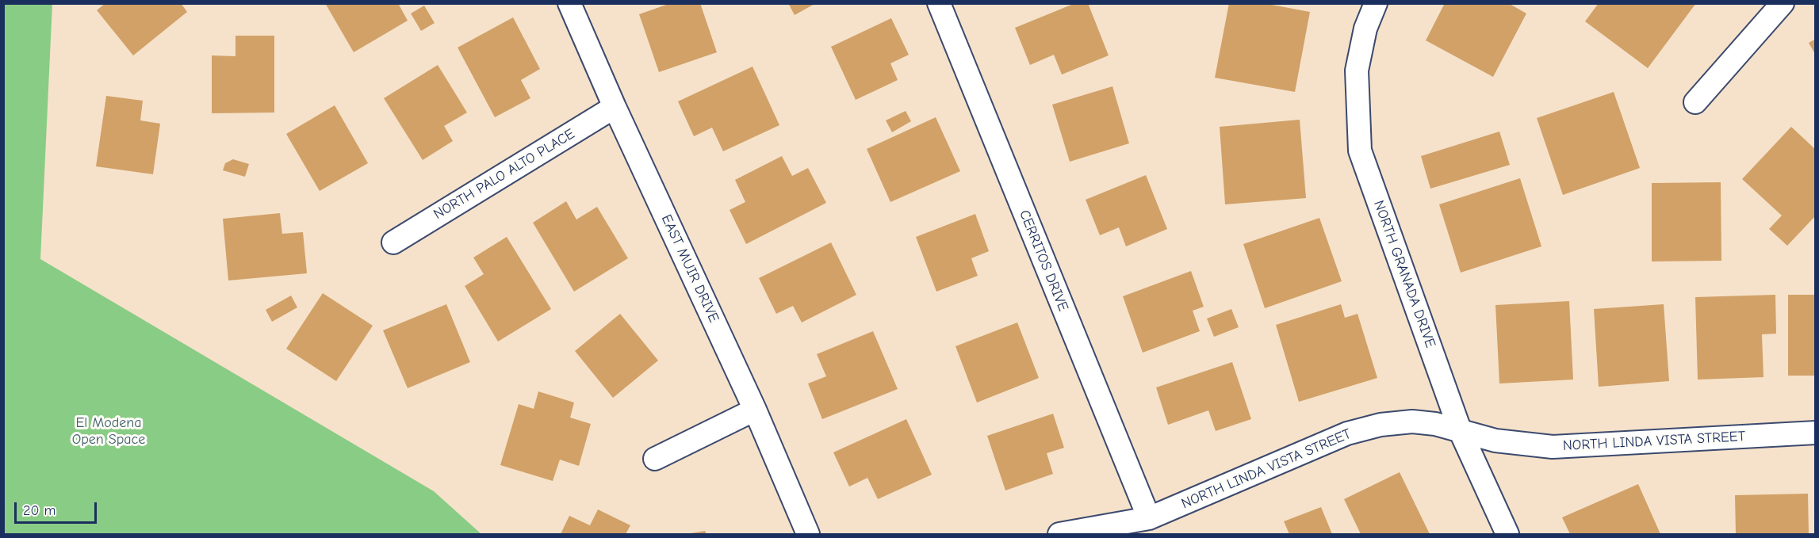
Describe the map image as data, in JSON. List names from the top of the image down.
{
  "streets": {
    "street": [
      "NORTH PALO ALTO PLACE",
      "CERRITOS DRIVE",
      "EAST MUIR DRIVE",
      "NORTH GRANADA DRIVE",
      "NORTH LINDA VISTA STREET"
    ]
  },
  "crossings": [
    ["NORTH PALO ALTO PLACE", "EAST MUIR DRIVE"],
    ["CERRITOS DRIVE", "NORTH LINDA VISTA STREET"],
    ["NORTH GRANADA DRIVE", "NORTH LINDA VISTA STREET"]
  ],
  "parks": ["El Modena Open Space"],
  "scale_bar": "20 m"
}
